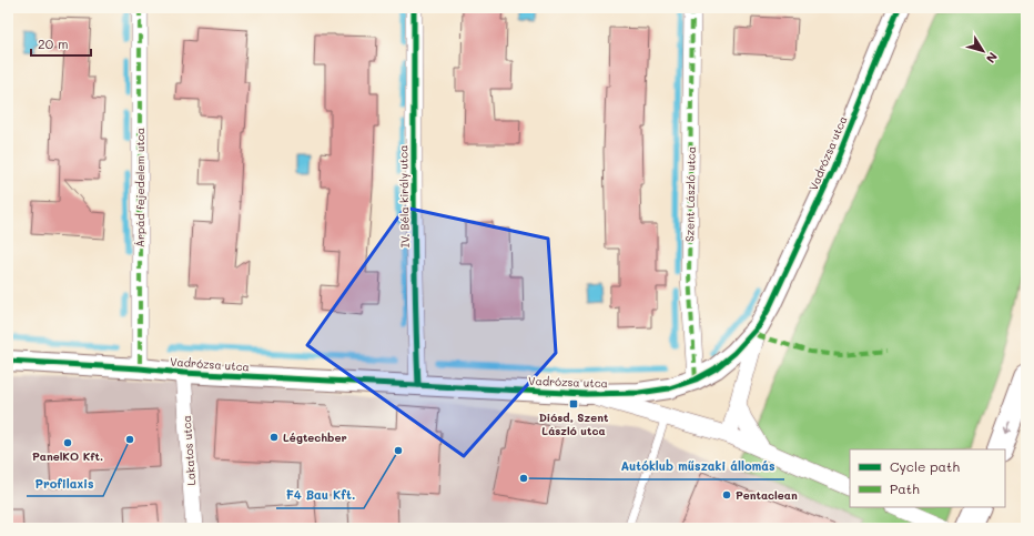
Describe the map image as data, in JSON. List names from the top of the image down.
{
  "streets": {
    "street": [
      "Vadrózsa utca",
      "Árpád fejedelem utca",
      "Szent László utca",
      "IV. Béla király utca",
      "Lakatos utca"
    ]
  },
  "crossings": [
    ["Vadrózsa utca", "Árpád fejedelem utca"],
    ["Vadrózsa utca", "Szent László utca"],
    ["Vadrózsa utca", "IV. Béla király utca"],
    ["Vadrózsa utca", "Lakatos utca"]
  ],
  "places": {
    "transit": ["Diósd, Szent László utca"],
    "other": [
      "Légtechber",
      "Profilaxis",
      "PanelKO Kft.",
      "F4 Bau Kft.",
      "Autóklub műszaki állomás",
      "Pentaclean"
    ]
  },
  "legend": ["Cycle path", "Path"],
  "scale_bar": "20 m",
  "north": "bottom right"
}
